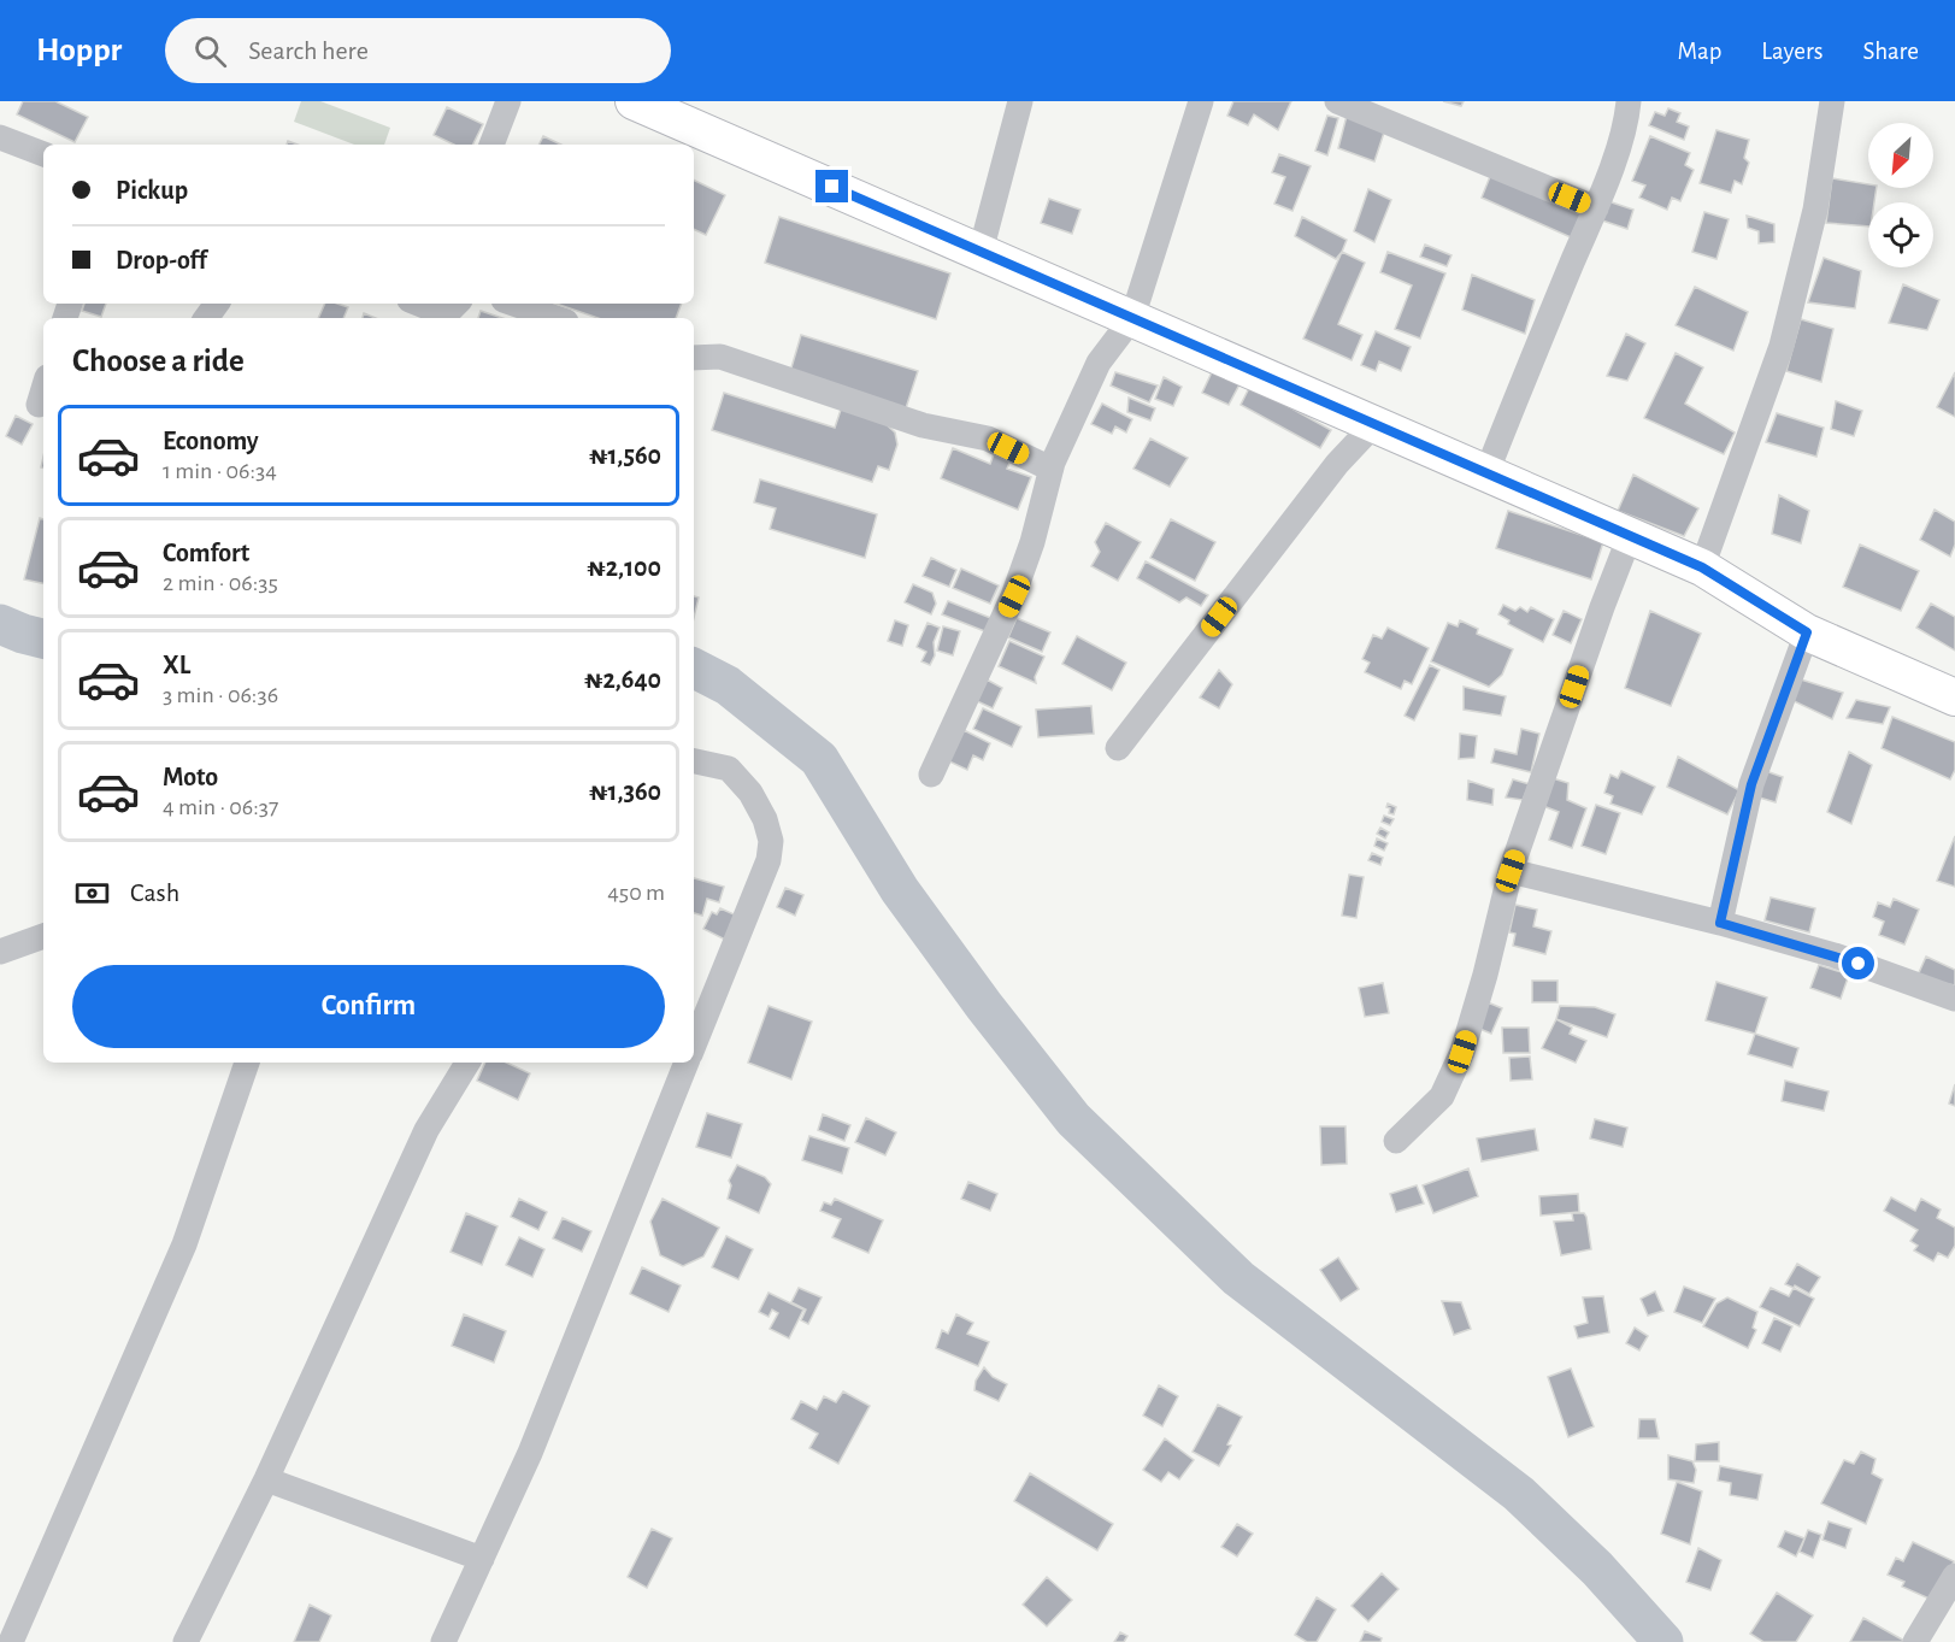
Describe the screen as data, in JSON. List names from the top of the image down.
{
  "north": "bottom left",
  "page": {
    "header": "Hoppr",
    "search": "Search here",
    "nav": ["Map", "Layers", "Share"],
    "banner": ["Pickup", "Drop-off"],
    "heading": "Choose a ride",
    "list": [
      {
        "name": "Economy",
        "note": "1 min · 06:34",
        "value": "₦1,560"
      },
      {
        "name": "Comfort",
        "note": "2 min · 06:35",
        "value": "₦2,100"
      },
      {
        "name": "XL",
        "note": "3 min · 06:36",
        "value": "₦2,640"
      },
      {
        "name": "Moto",
        "note": "4 min · 06:37",
        "value": "₦1,360"
      }
    ],
    "pay": ["Cash", "450 m"],
    "buttons": "Confirm"
  }
}
